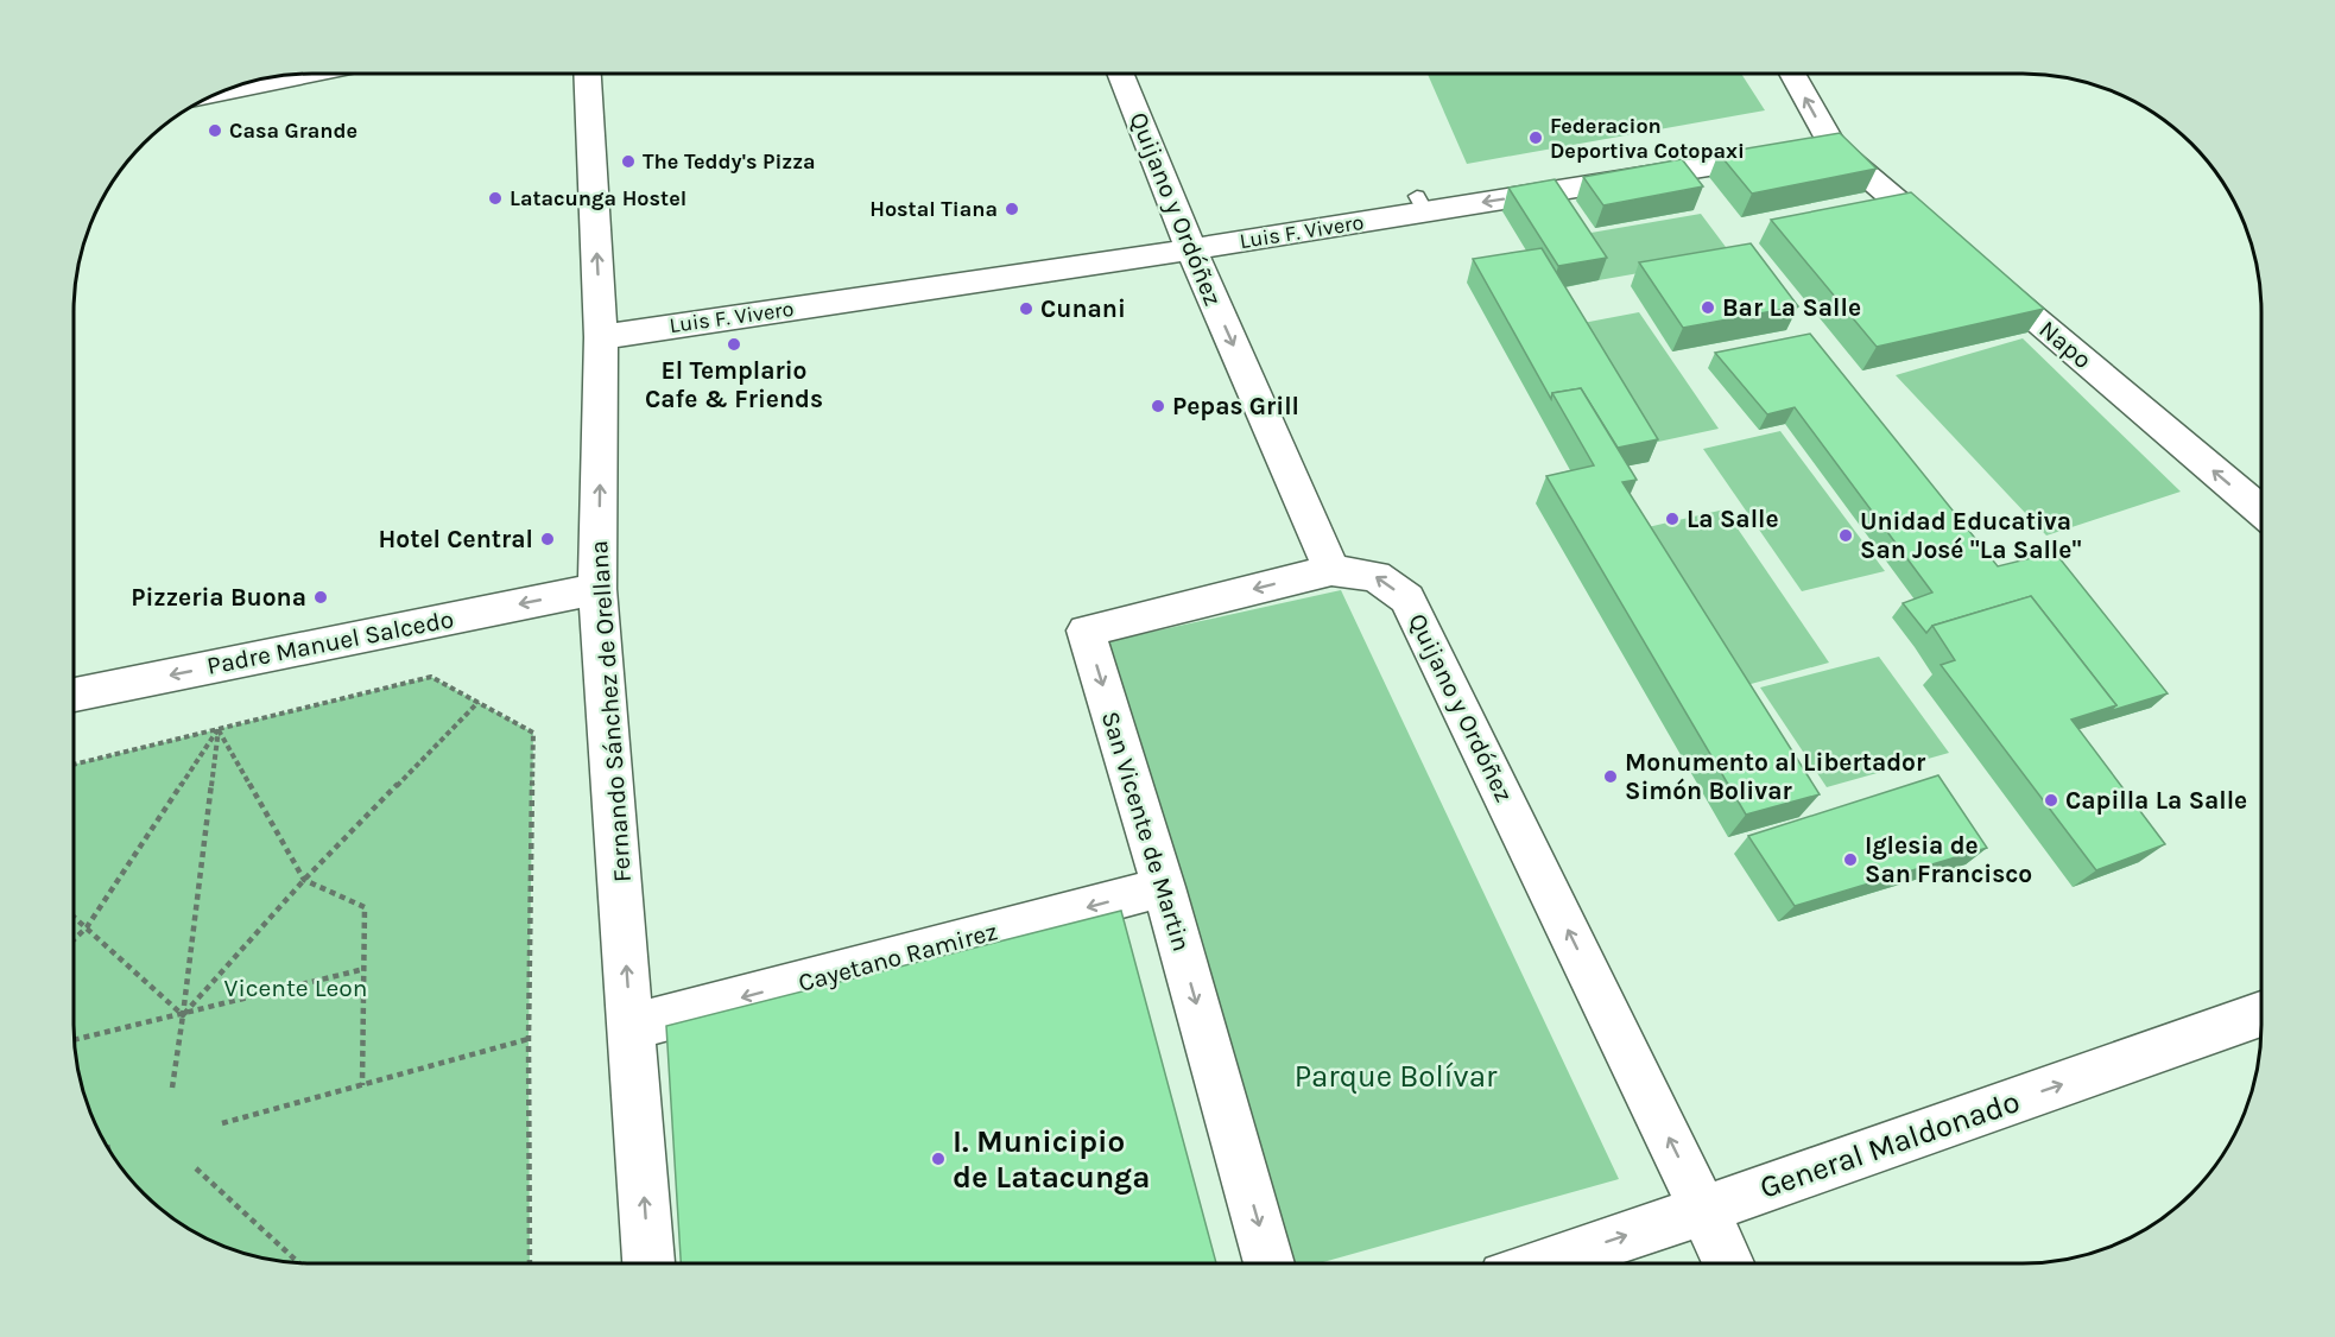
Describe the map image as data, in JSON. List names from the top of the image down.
{
  "streets": {
    "street": [
      "Quijano y Ordóñez",
      "Luis F. Vivero",
      "Napo",
      "Padre Manuel Salcedo",
      "Fernando Sánchez de Orellana",
      "San Vicente de Martin",
      "Cayetano Ramirez",
      "General Maldonado"
    ]
  },
  "crossings": [
    ["Quijano y Ordóñez", "Luis F. Vivero"],
    ["Quijano y Ordóñez", "San Vicente de Martin"],
    ["Quijano y Ordóñez", "General Maldonado"],
    ["Luis F. Vivero", "Napo"],
    ["Luis F. Vivero", "Fernando Sánchez de Orellana"],
    ["Padre Manuel Salcedo", "Fernando Sánchez de Orellana"],
    ["Fernando Sánchez de Orellana", "Cayetano Ramirez"],
    ["San Vicente de Martin", "Cayetano Ramirez"]
  ],
  "one_way": [
    "Luis F. Vivero",
    "Napo",
    "Padre Manuel Salcedo",
    "Fernando Sánchez de Orellana",
    "Cayetano Ramirez",
    "General Maldonado"
  ],
  "parks": ["Vicente Leon", "Parque Bolívar"],
  "places": [
    "Casa Grande",
    "Federacion Deportiva Cotopaxi",
    "The Teddy's Pizza",
    "Latacunga Hostel",
    "Hostal Tiana",
    "Bar La Salle",
    "Cunani",
    "El Templario Cafe & Friends",
    "Pepas Grill",
    "La Salle",
    "Unidad Educativa San José \"La Salle\"",
    "Hotel Central",
    "Pizzeria Buona",
    "Monumento al Libertador Simón Bolivar",
    "Capilla La Salle",
    "Iglesia de San Francisco",
    "I. Municipio de Latacunga"
  ]
}
